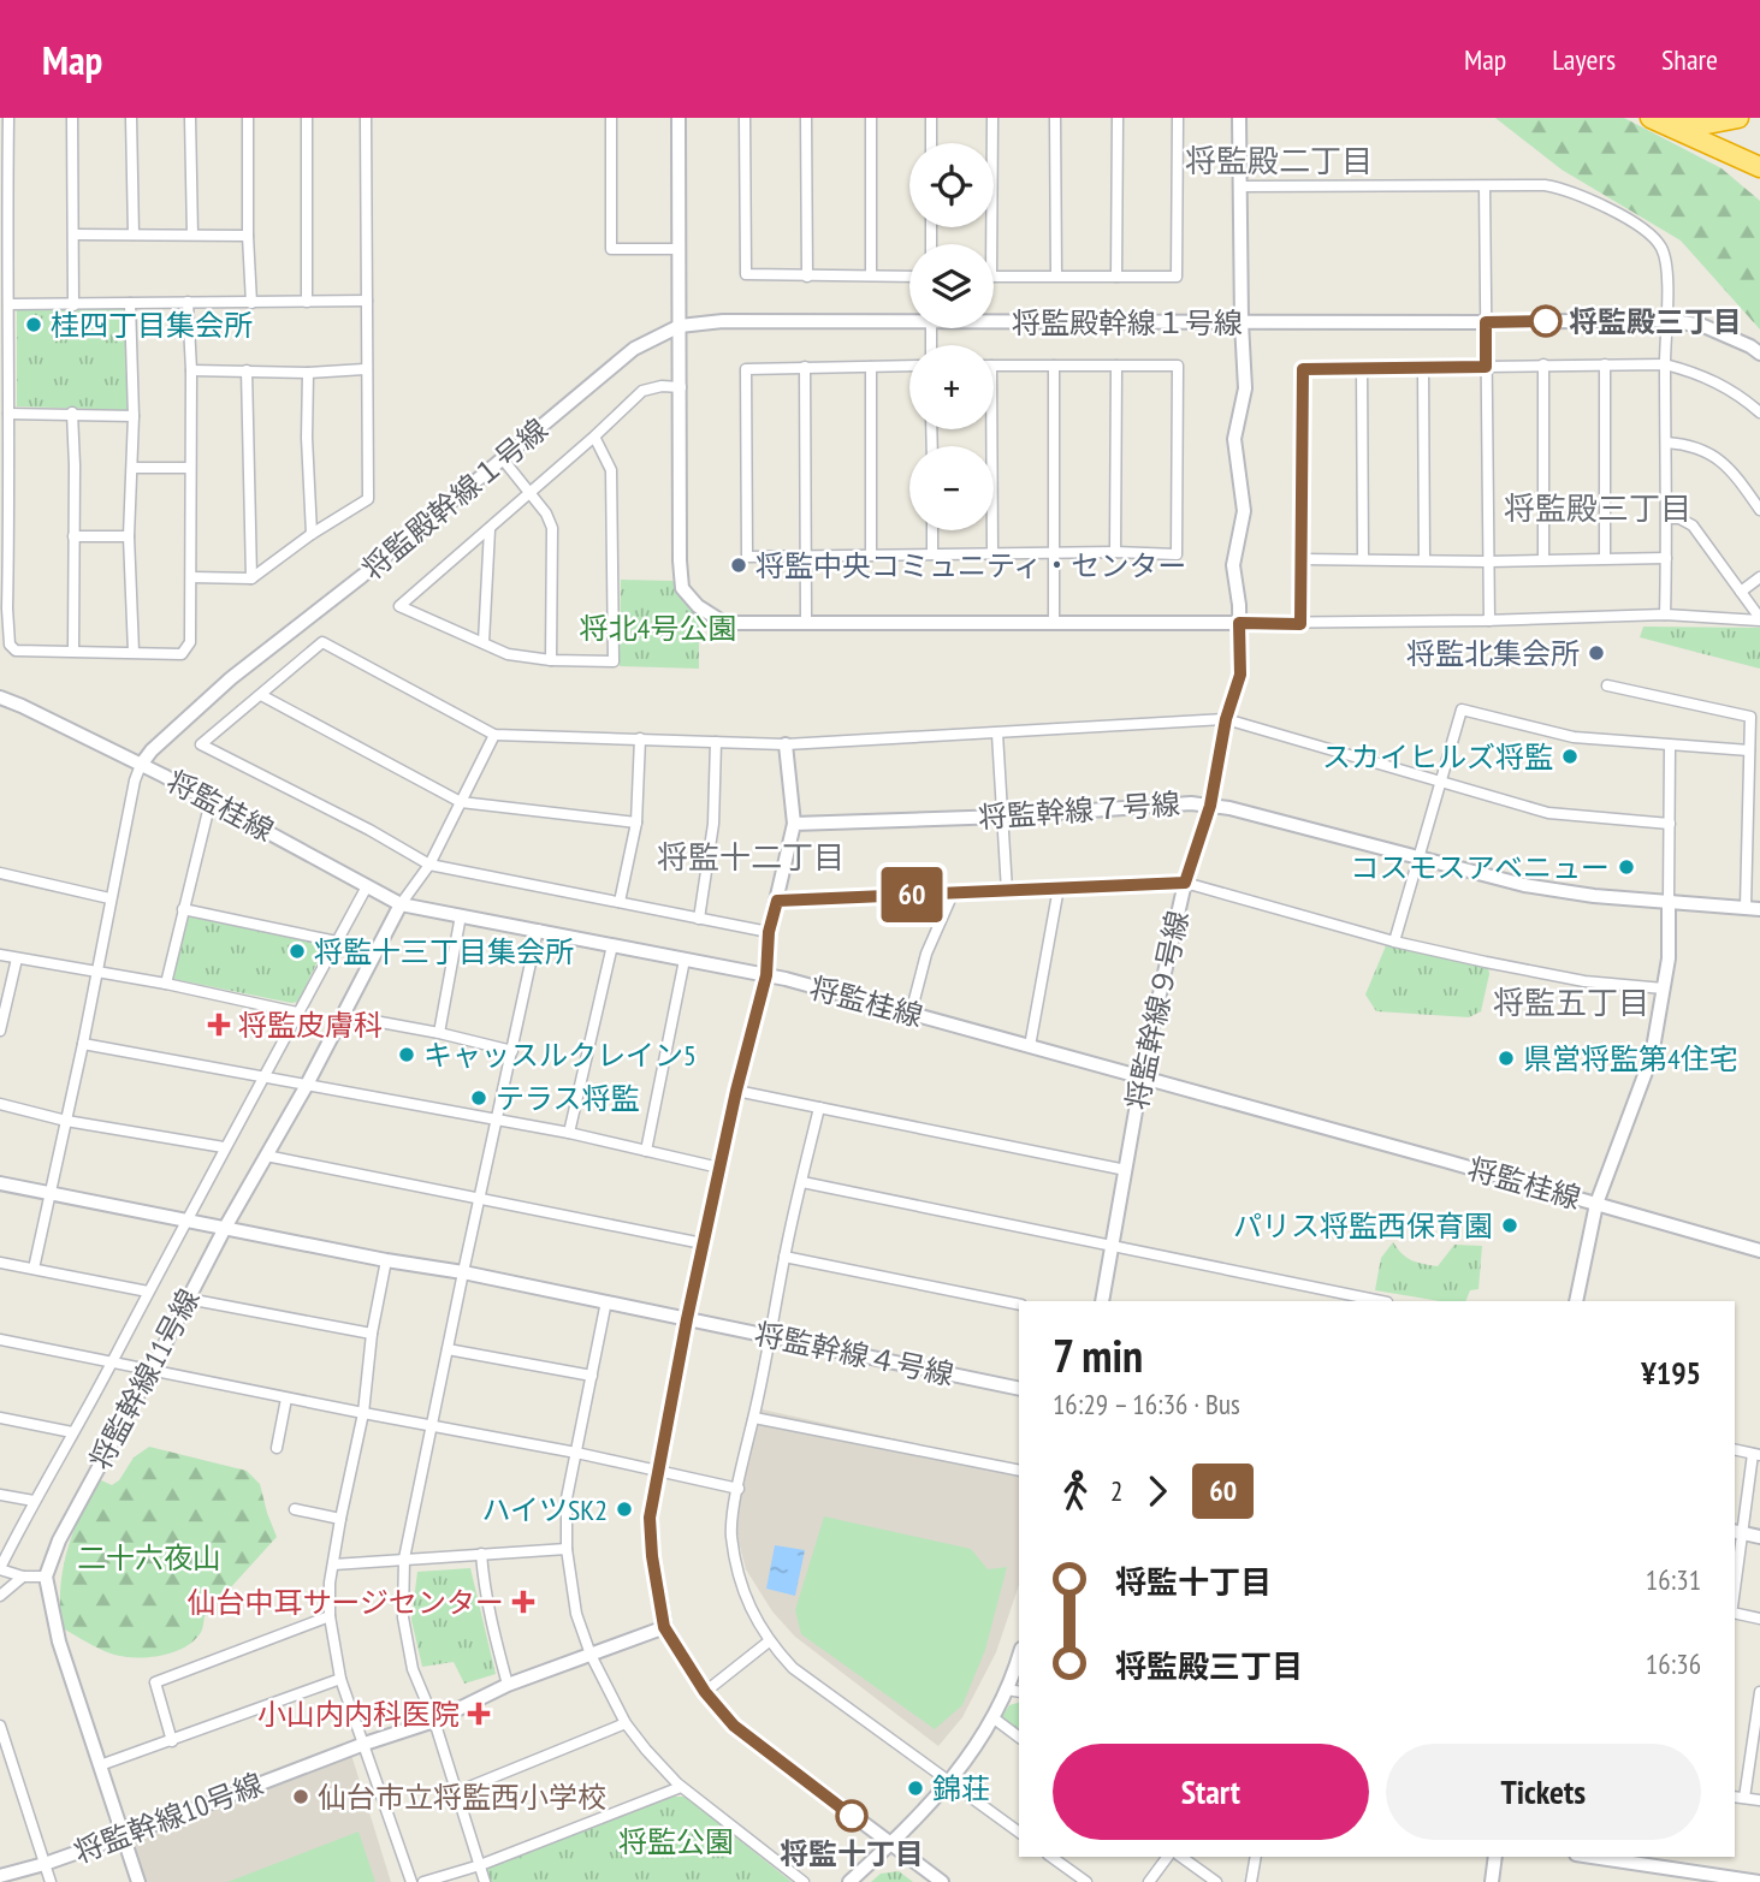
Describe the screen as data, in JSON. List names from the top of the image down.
{
  "streets": {
    "street": [
      "将監殿幹線１号線",
      "将監桂線",
      "将監幹線７号線",
      "将監幹線９号線",
      "将監幹線４号線",
      "将監幹線11号線",
      "将監幹線10号線"
    ]
  },
  "crossings": [
    ["将監殿幹線１号線", "将監桂線"],
    ["将監殿幹線１号線", "将監幹線９号線"],
    ["将監桂線", "将監幹線９号線"],
    ["将監桂線", "将監幹線11号線"],
    ["将監幹線７号線", "将監幹線９号線"],
    ["将監幹線４号線", "将監幹線11号線"]
  ],
  "districts": [
    "将監殿二丁目",
    "将監殿三丁目",
    "将監十二丁目",
    "将監五丁目"
  ],
  "parks": ["将北4号公園", "二十六夜山", "将監公園"],
  "places": {
    "other": [
      "将監殿三丁目",
      "桂四丁目集会所",
      "将監中央コミュニティ・センター",
      "将監北集会所",
      "スカイヒルズ将監",
      "コスモスアベニュー",
      "将監十三丁目集会所",
      "キャッスルクレイン5",
      "県営将監第4住宅",
      "テラス将監",
      "パリス将監西保育園",
      "ハイツSK2",
      "錦荘",
      "仙台市立将監西小学校",
      "将監十丁目"
    ],
    "health": ["将監皮膚科", "仙台中耳サージセンター", "小山内内科医院"]
  },
  "lines": ["bus line 60"],
  "page": {
    "header": "Map",
    "nav": ["Map", "Layers", "Share"],
    "on_map": "60",
    "map_buttons": ["+", "−"],
    "heading": ["7 min", "16:29 – 16:36 · Bus", "¥195"],
    "legs": ["2", "60"],
    "list": [
      {
        "name": "将監十丁目",
        "value": "16:31"
      },
      {
        "name": "将監殿三丁目",
        "value": "16:36"
      }
    ],
    "buttons": ["Start", "Tickets"]
  }
}
